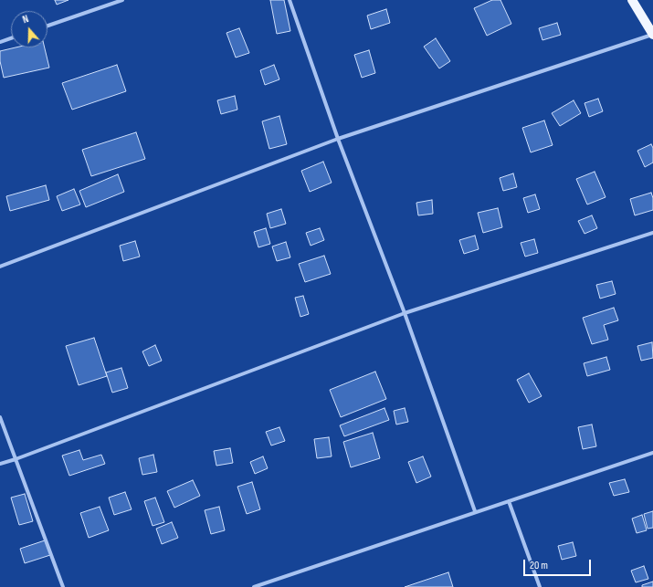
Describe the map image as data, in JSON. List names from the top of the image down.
{
  "scale_bar": "20 m",
  "north": "top"
}
